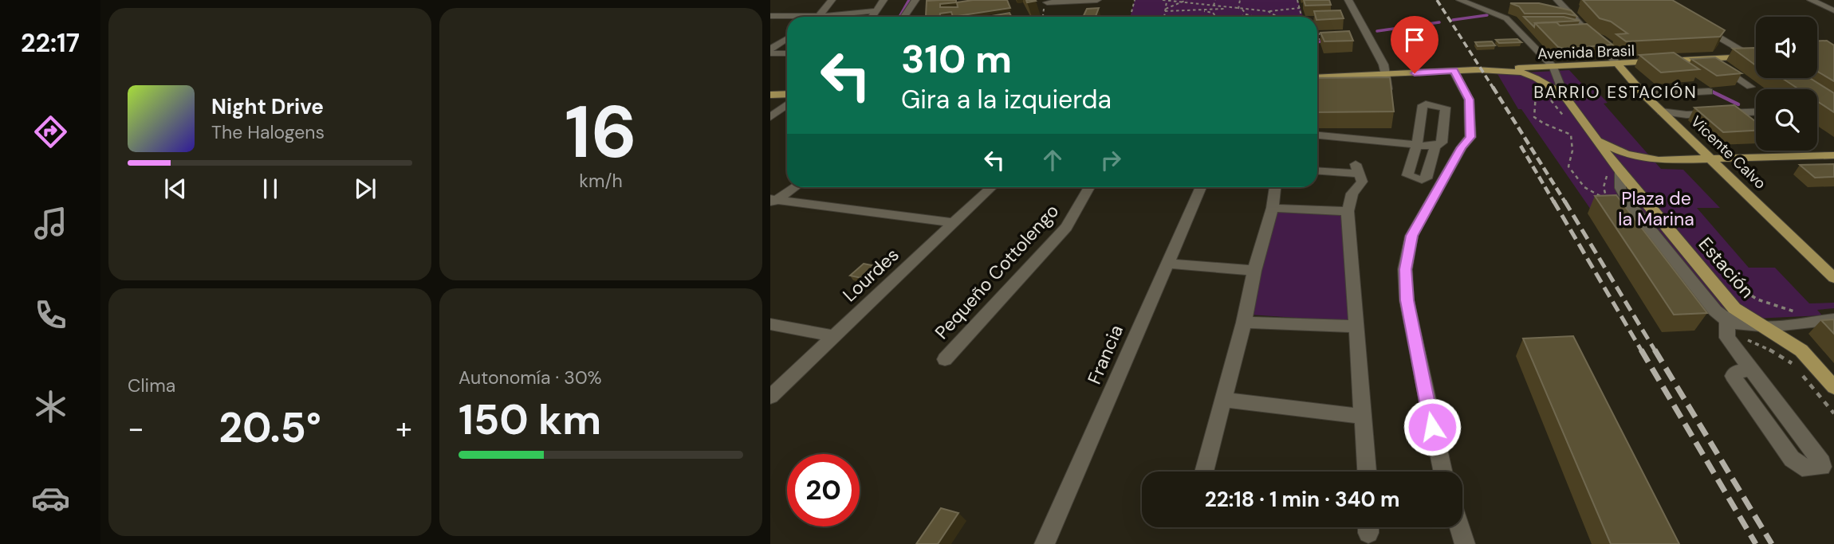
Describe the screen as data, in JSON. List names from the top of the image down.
{
  "streets": {
    "main road": ["Avenida Brasil", "Vicente Calvo", "Estación"],
    "street": ["Pequeño Cottolengo", "Lourdes", "Francia"]
  },
  "crossings": [
    ["Avenida Brasil", "Vicente Calvo"],
    ["Avenida Brasil", "Estación"]
  ],
  "districts": ["BARRIO ESTACIÓN"],
  "parks": ["Plaza de la Marina"],
  "page": {
    "tabs": "22:17",
    "tile": [
      ["16", "km/h"],
      "Clima",
      ["Autonomía · 30%", "150 km"]
    ],
    "turn": ["310 m", "Gira a la izquierda"],
    "song": ["Night Drive", "The Halogens"],
    "heat": ["−", "20.5°", "+"],
    "limit": "20",
    "trip": "22:18 · 1 min · 340 m"
  }
}
